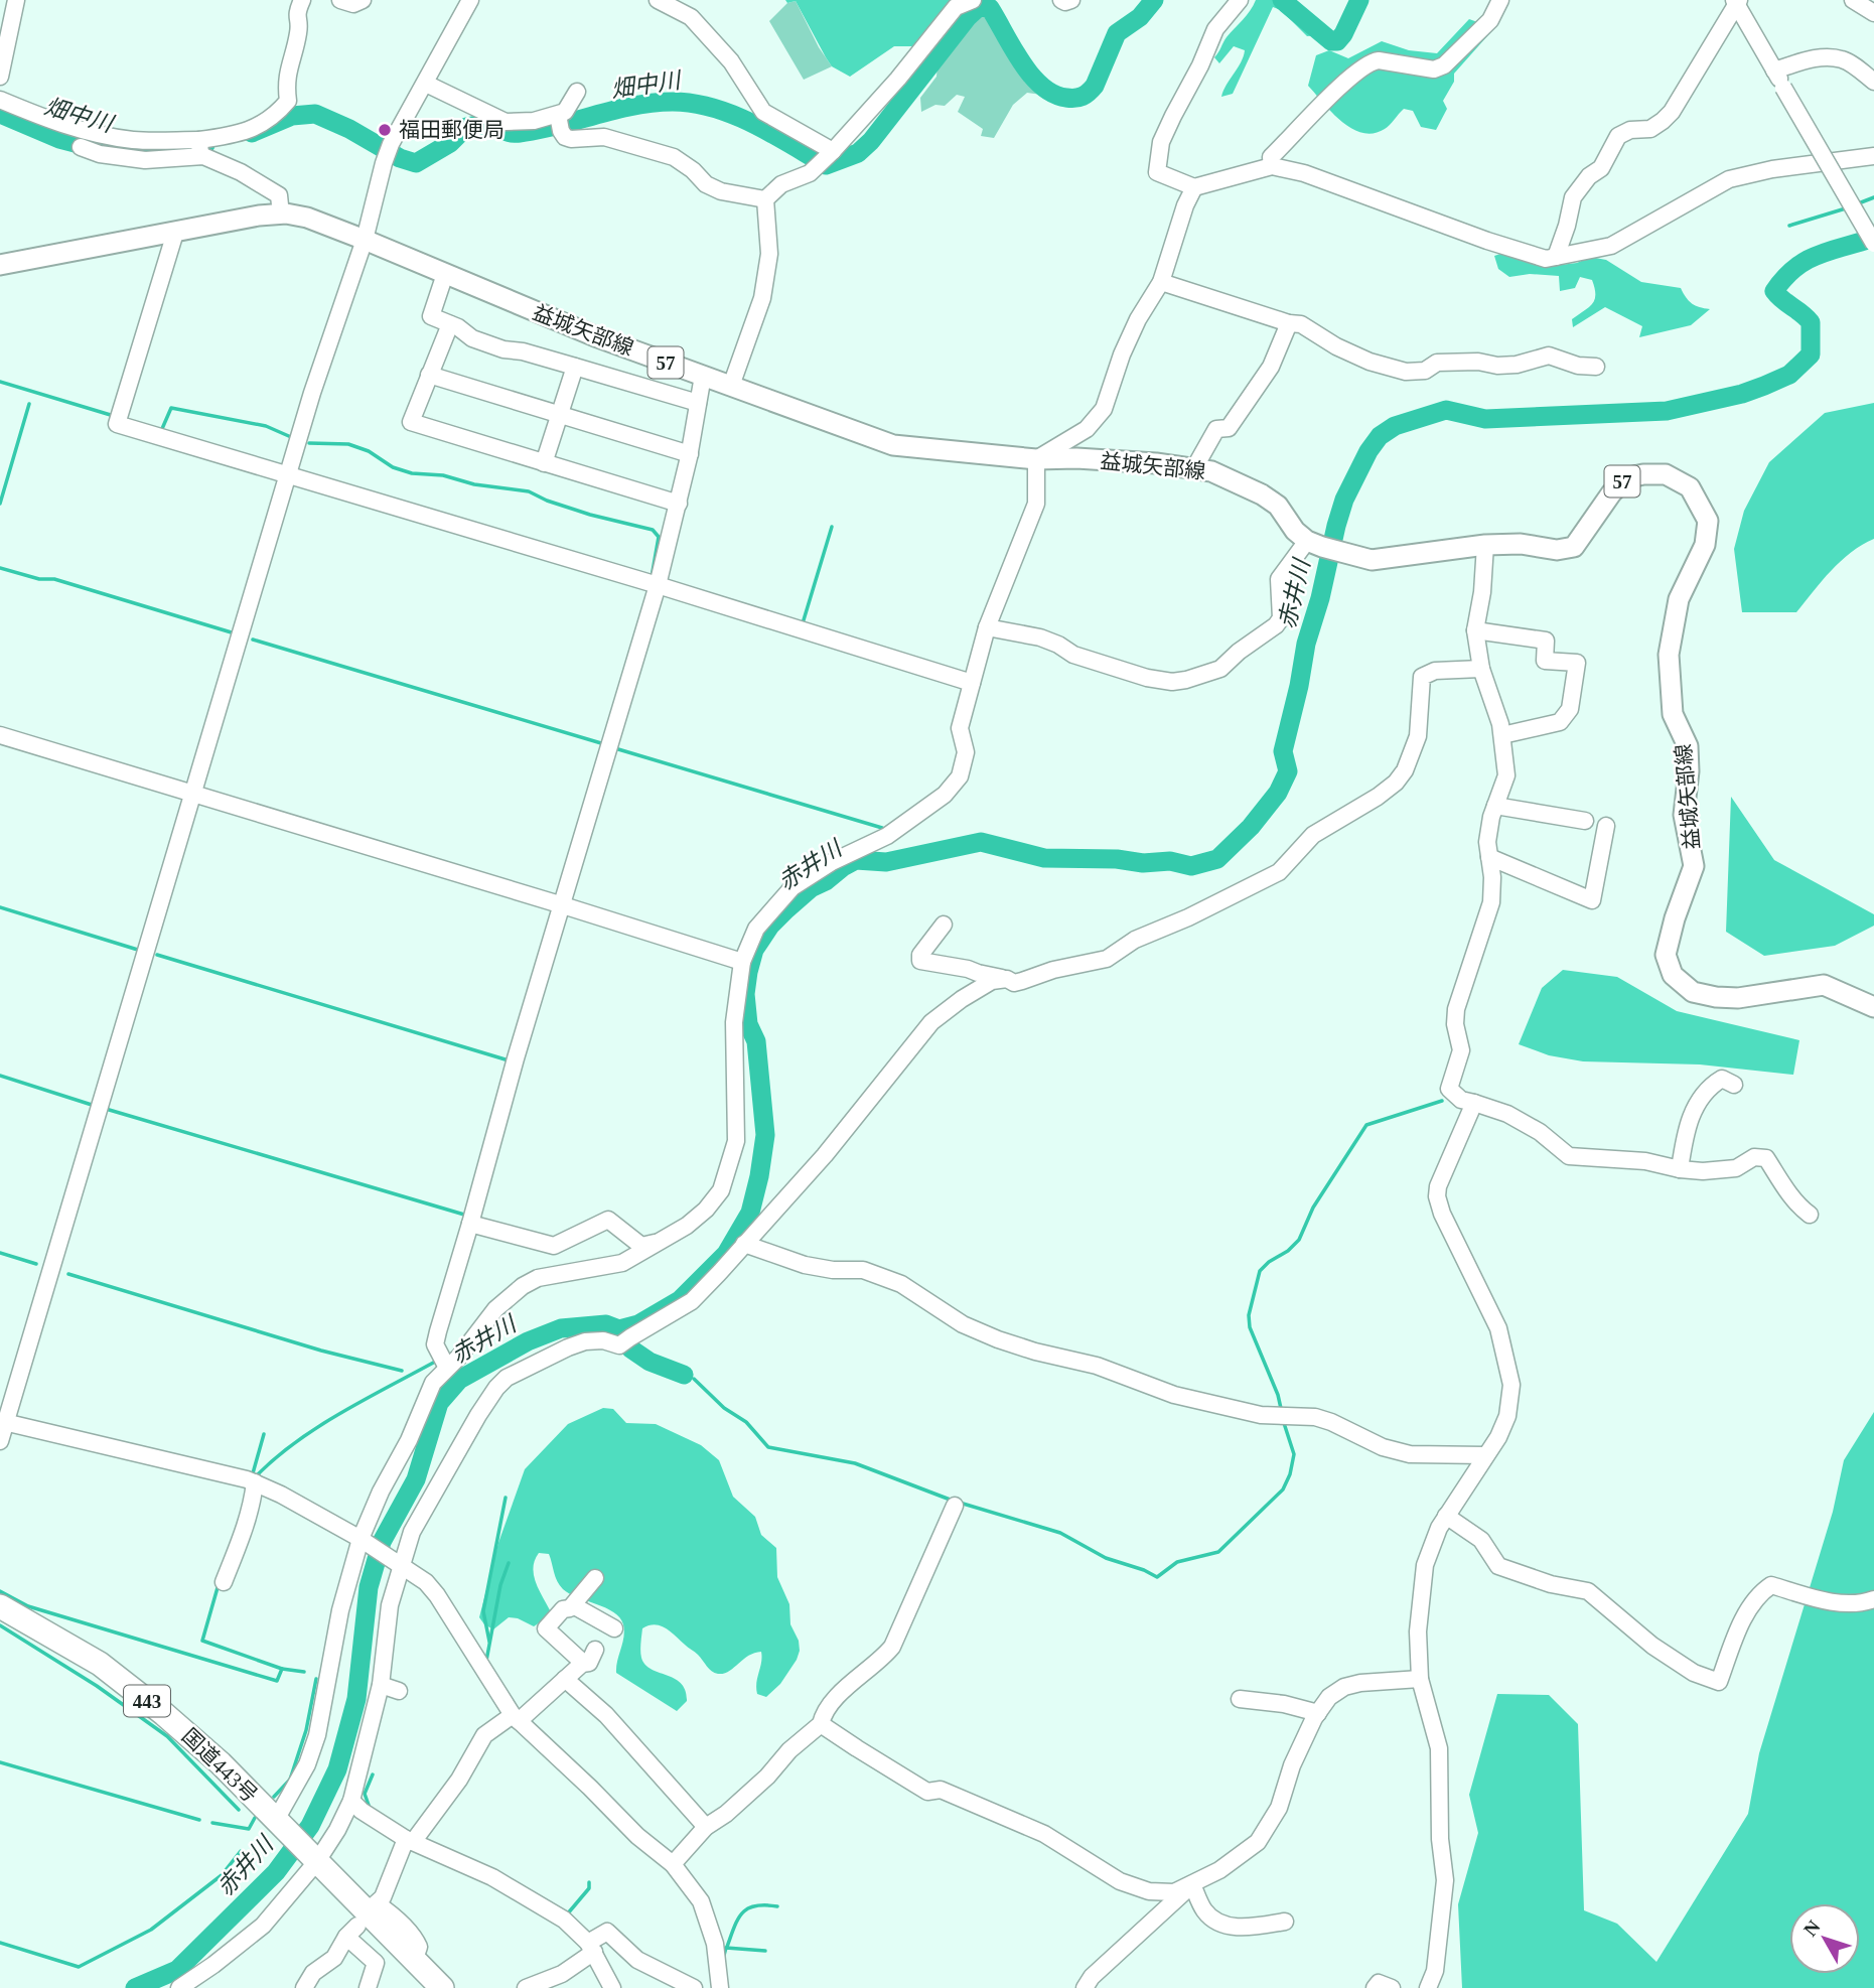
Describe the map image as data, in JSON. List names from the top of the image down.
{
  "streets": {
    "highway": ["443", "国道443号"],
    "main road": ["益城矢部線", "57"]
  },
  "water": ["畑中川", "赤井川"],
  "places": ["福田郵便局"],
  "north": "top left"
}
